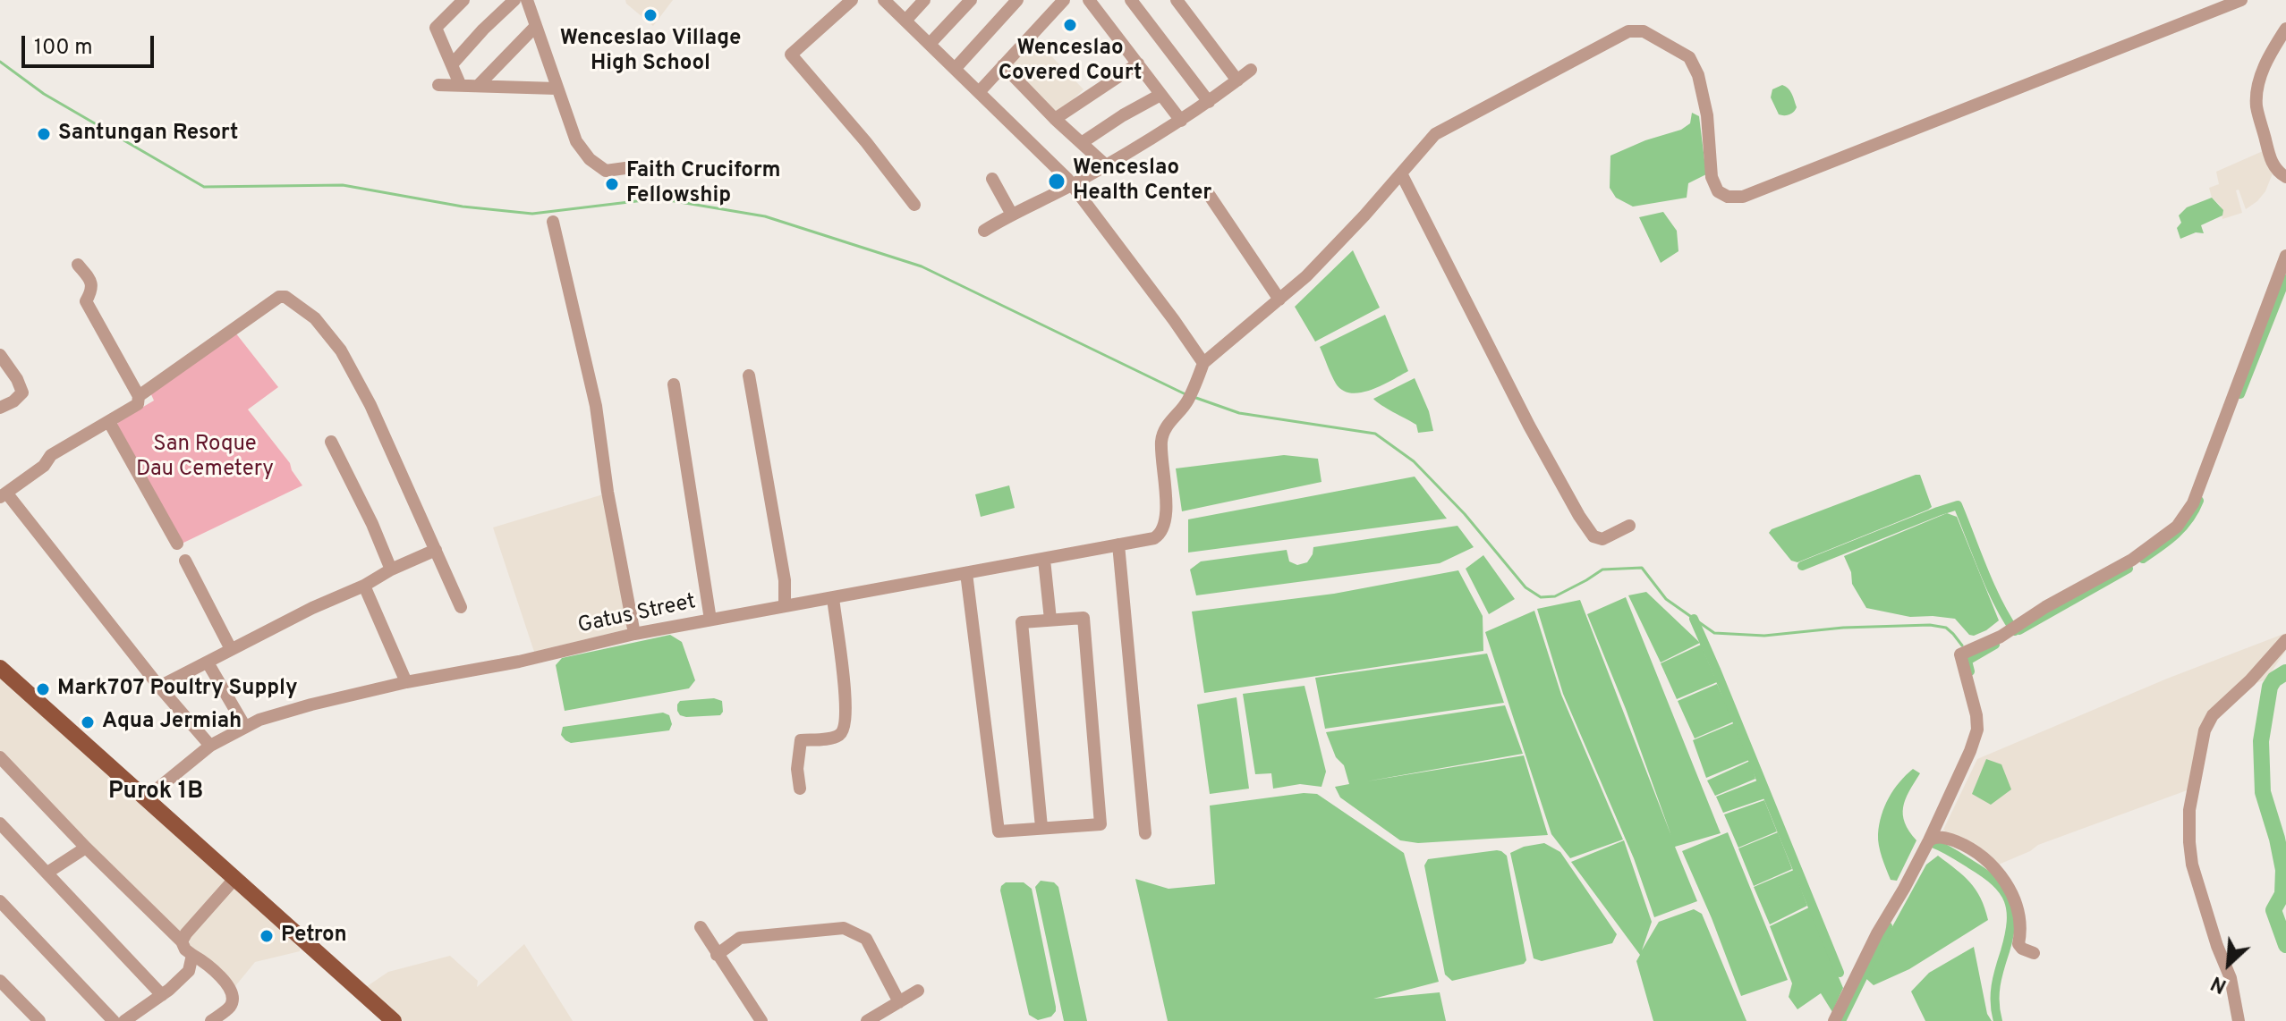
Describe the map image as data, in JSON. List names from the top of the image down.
{
  "streets": {
    "street": ["Gatus Street"]
  },
  "districts": ["Purok 1B"],
  "parks": ["San Roque Dau Cemetery"],
  "places": [
    "Wenceslao Village High School",
    "Wenceslao Covered Court",
    "Santungan Resort",
    "Wenceslao Health Center",
    "Faith Cruciform Fellowship",
    "Mark707 Poultry Supply",
    "Aqua Jermiah",
    "Petron"
  ],
  "scale_bar": "100 m",
  "north": "bottom left"
}
